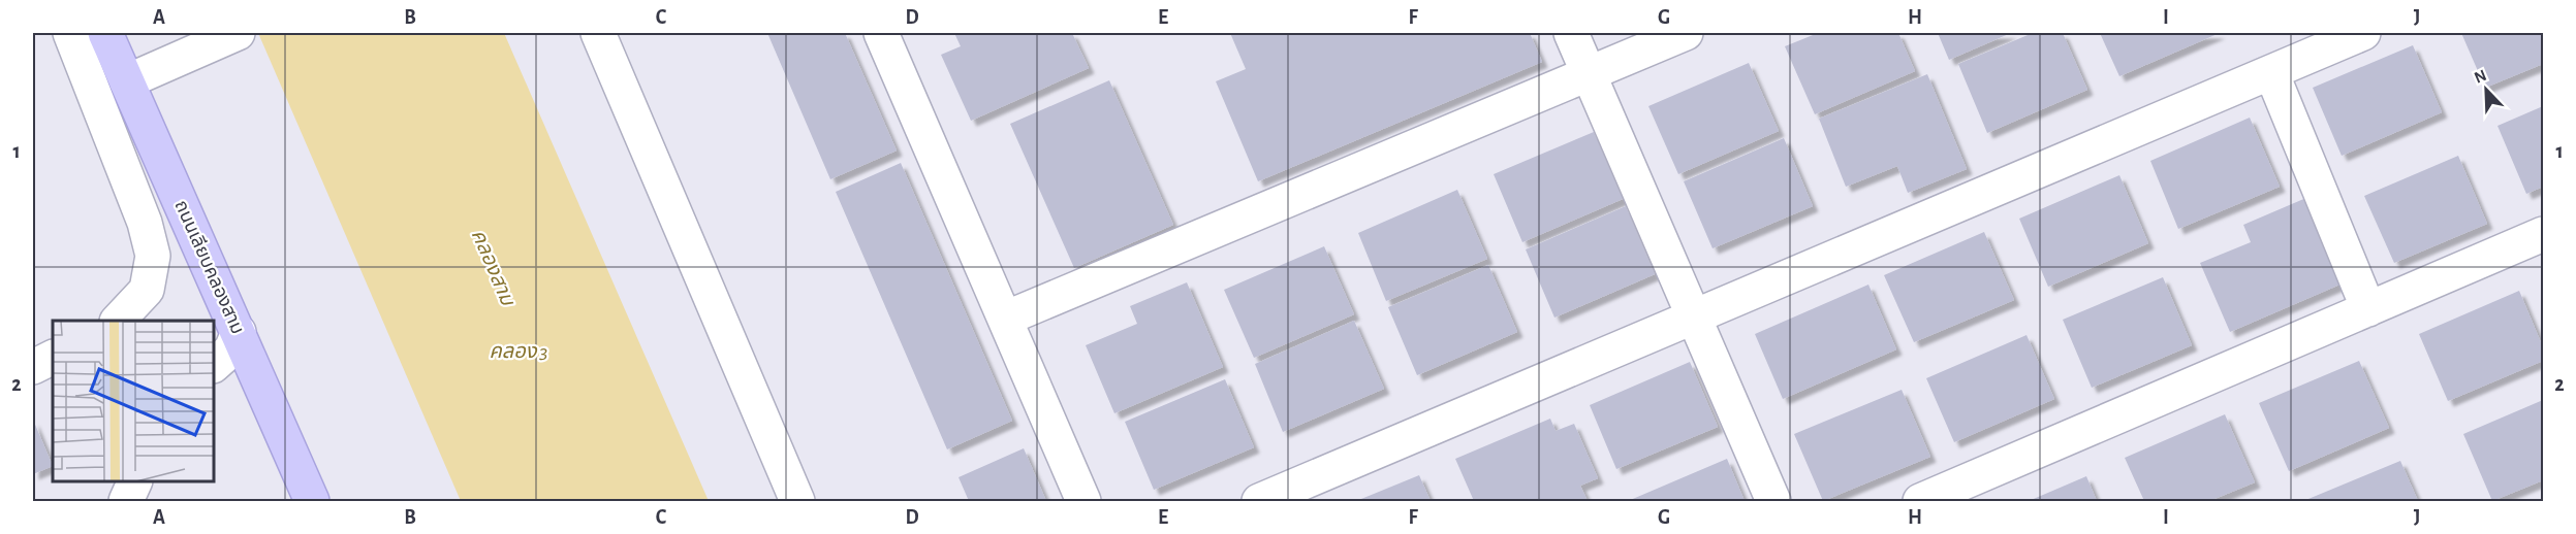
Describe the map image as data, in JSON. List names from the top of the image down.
{
  "streets": {
    "main road": ["ถนนเลียบคลองสาม"]
  },
  "water": ["คลองสาม", "คลอง 3"],
  "north": "top left",
  "grid": {
    "columns": [
      "A",
      "B",
      "C",
      "D",
      "E",
      "F",
      "G",
      "H",
      "I",
      "J"
    ],
    "rows": ["1", "2"]
  }
}
